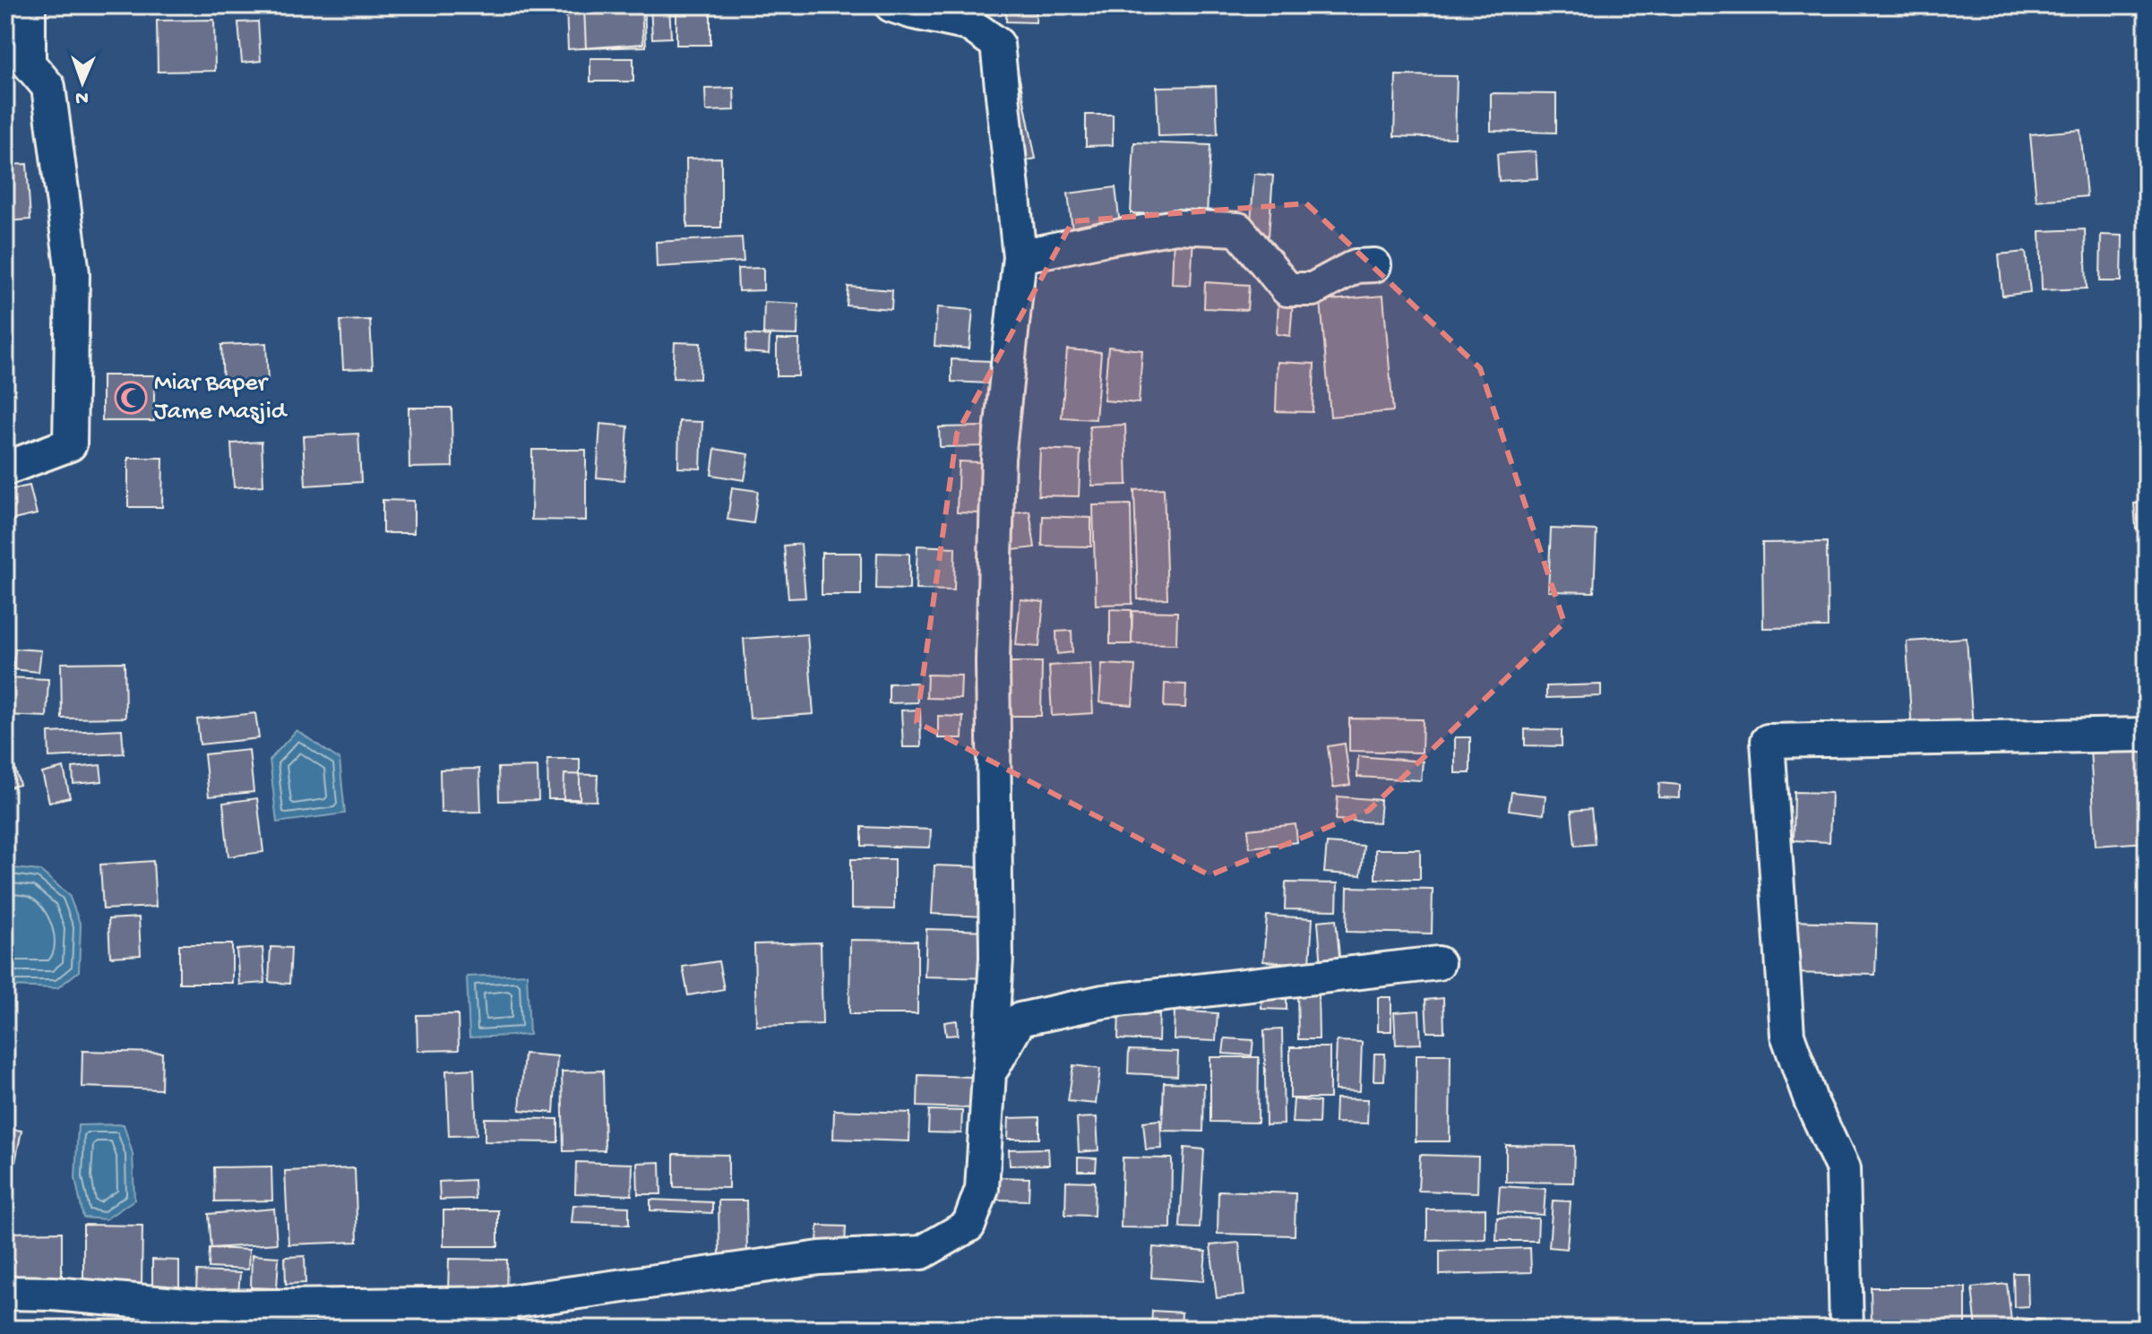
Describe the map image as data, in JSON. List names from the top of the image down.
{
  "places": {
    "mosque": ["Miar Baper Jame Masjid"]
  },
  "north": "bottom"
}
